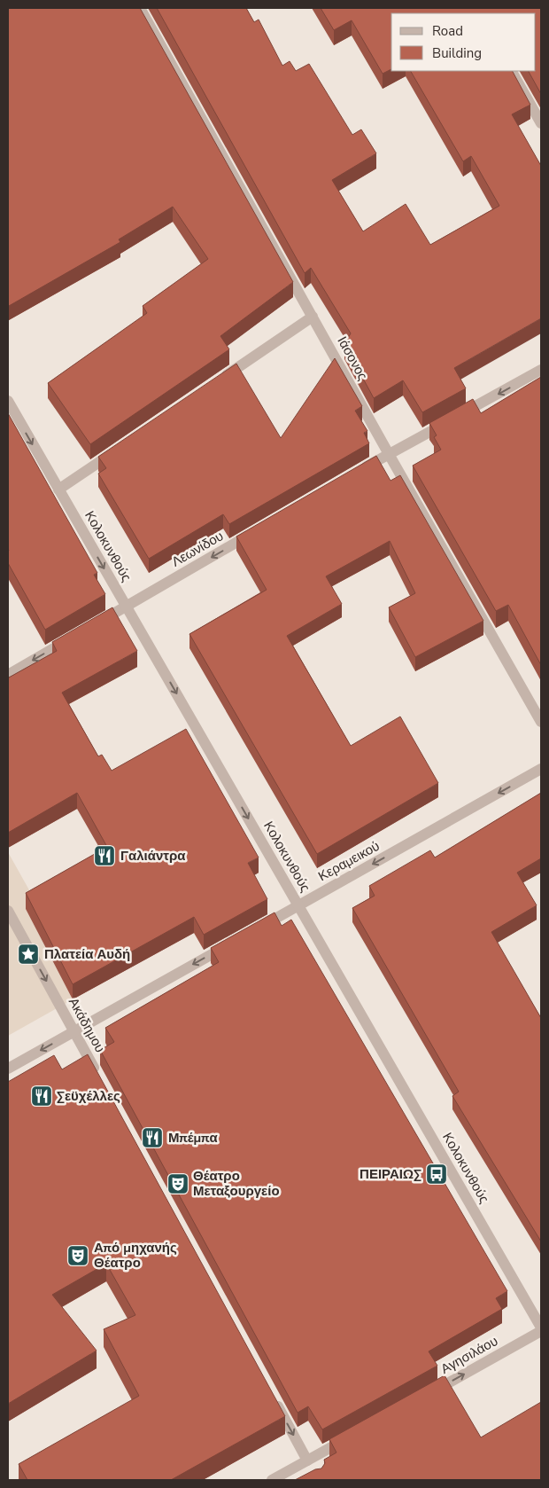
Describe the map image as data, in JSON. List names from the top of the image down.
{
  "streets": {
    "street": [
      "Ιάσονος",
      "Κολοκυνθούς",
      "Λεωνίδου",
      "Κεραμεικού",
      "Ακάδημου",
      "Αγησιλάου"
    ]
  },
  "crossings": [
    ["Κολοκυνθούς", "Λεωνίδου"],
    ["Κολοκυνθούς", "Κεραμεικού"]
  ],
  "one_way": [
    "Κολοκυνθούς",
    "Λεωνίδου",
    "Κεραμεικού",
    "Ακάδημου",
    "Αγησιλάου"
  ],
  "places": {
    "restaurant": ["Γαλιάντρα", "Σεϋχέλλες", "Μπέμπα"],
    "place": ["Πλατεία Αυδή"],
    "bus stop": ["ΠΕΙΡΑΙΩΣ"],
    "theatre": ["Θέατρο Μεταξουργείο", "Από μηχανής Θέατρο"]
  },
  "legend": ["Road", "Building"]
}
